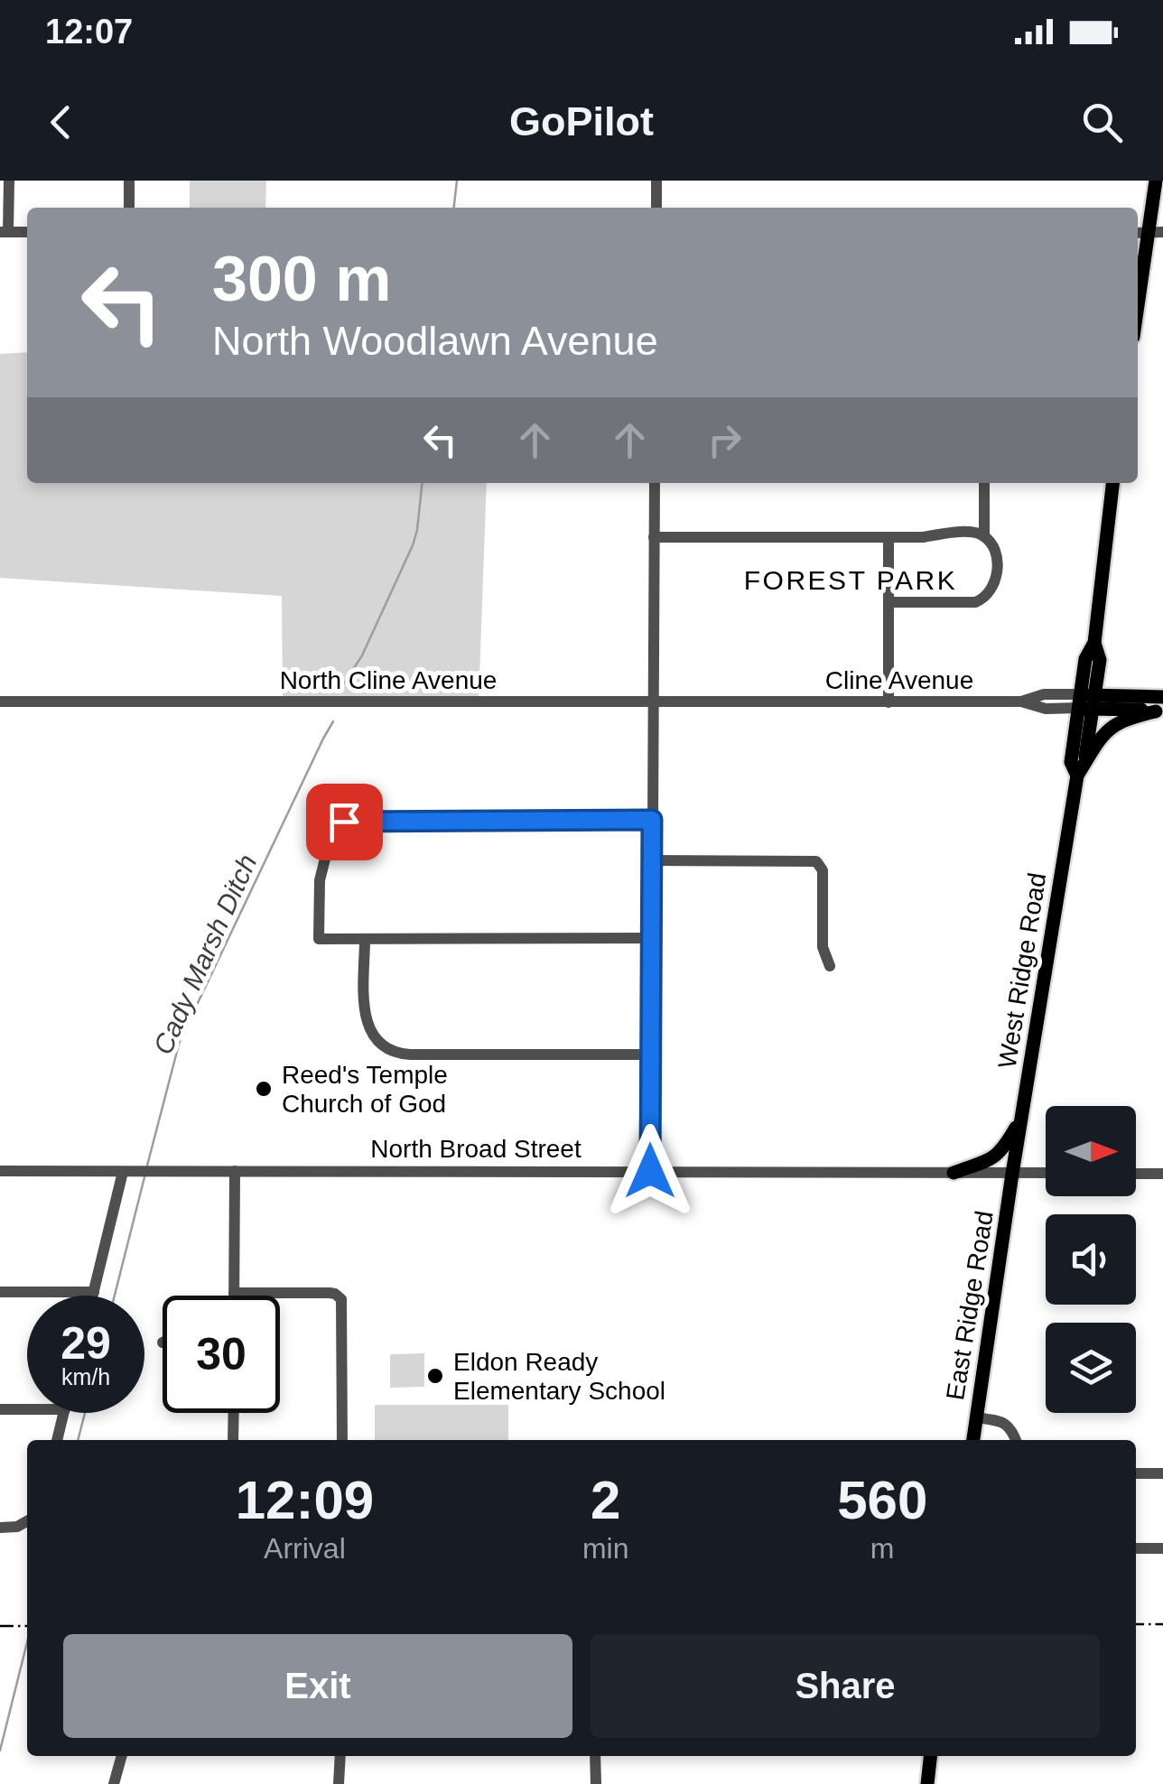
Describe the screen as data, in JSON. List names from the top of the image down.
{
  "streets": {
    "main road": ["Cline Avenue", "West Ridge Road", "East Ridge Road"],
    "street": ["North Cline Avenue", "North Broad Street"]
  },
  "crossings": [
    ["North Cline Avenue", "Cline Avenue"],
    ["Cline Avenue", "West Ridge Road"],
    ["West Ridge Road", "North Broad Street"],
    ["West Ridge Road", "East Ridge Road"],
    ["North Broad Street", "East Ridge Road"]
  ],
  "districts": ["FOREST PARK"],
  "water": ["Cady Marsh Ditch"],
  "places": ["Reed's Temple Church of God", "Eldon Ready Elementary School"],
  "north": "right",
  "page": {
    "status": "12:07",
    "header": "GoPilot",
    "turn": ["300 m", "North Woodlawn Avenue"],
    "speed": "29 km/h",
    "limit": "30",
    "eta": [
      "12:09",
      "Arrival",
      "2",
      "min",
      "560",
      "m"
    ],
    "buttons": ["Exit", "Share"]
  }
}
